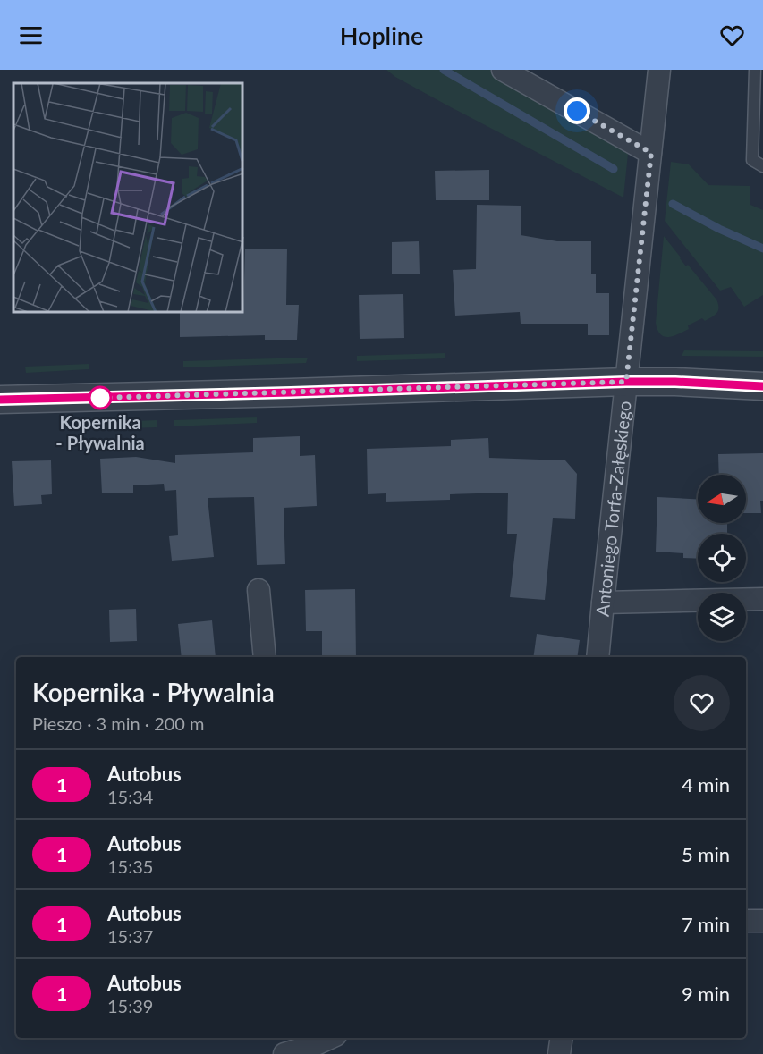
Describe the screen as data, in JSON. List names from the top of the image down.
{
  "streets": {
    "street": ["Antoniego Torfa-Załęskiego"]
  },
  "places": ["Kopernika - Pływalnia"],
  "lines": ["bus line 1"],
  "north": "left",
  "page": {
    "header": "Hopline",
    "heading": ["Kopernika - Pływalnia", "Pieszo · 3 min · 200 m"],
    "list": [
      {
        "mark": "1",
        "name": "Autobus",
        "note": "15:34",
        "value": "4 min"
      },
      {
        "mark": "1",
        "name": "Autobus",
        "note": "15:35",
        "value": "5 min"
      },
      {
        "mark": "1",
        "name": "Autobus",
        "note": "15:37",
        "value": "7 min"
      },
      {
        "mark": "1",
        "name": "Autobus",
        "note": "15:39",
        "value": "9 min"
      }
    ]
  }
}
